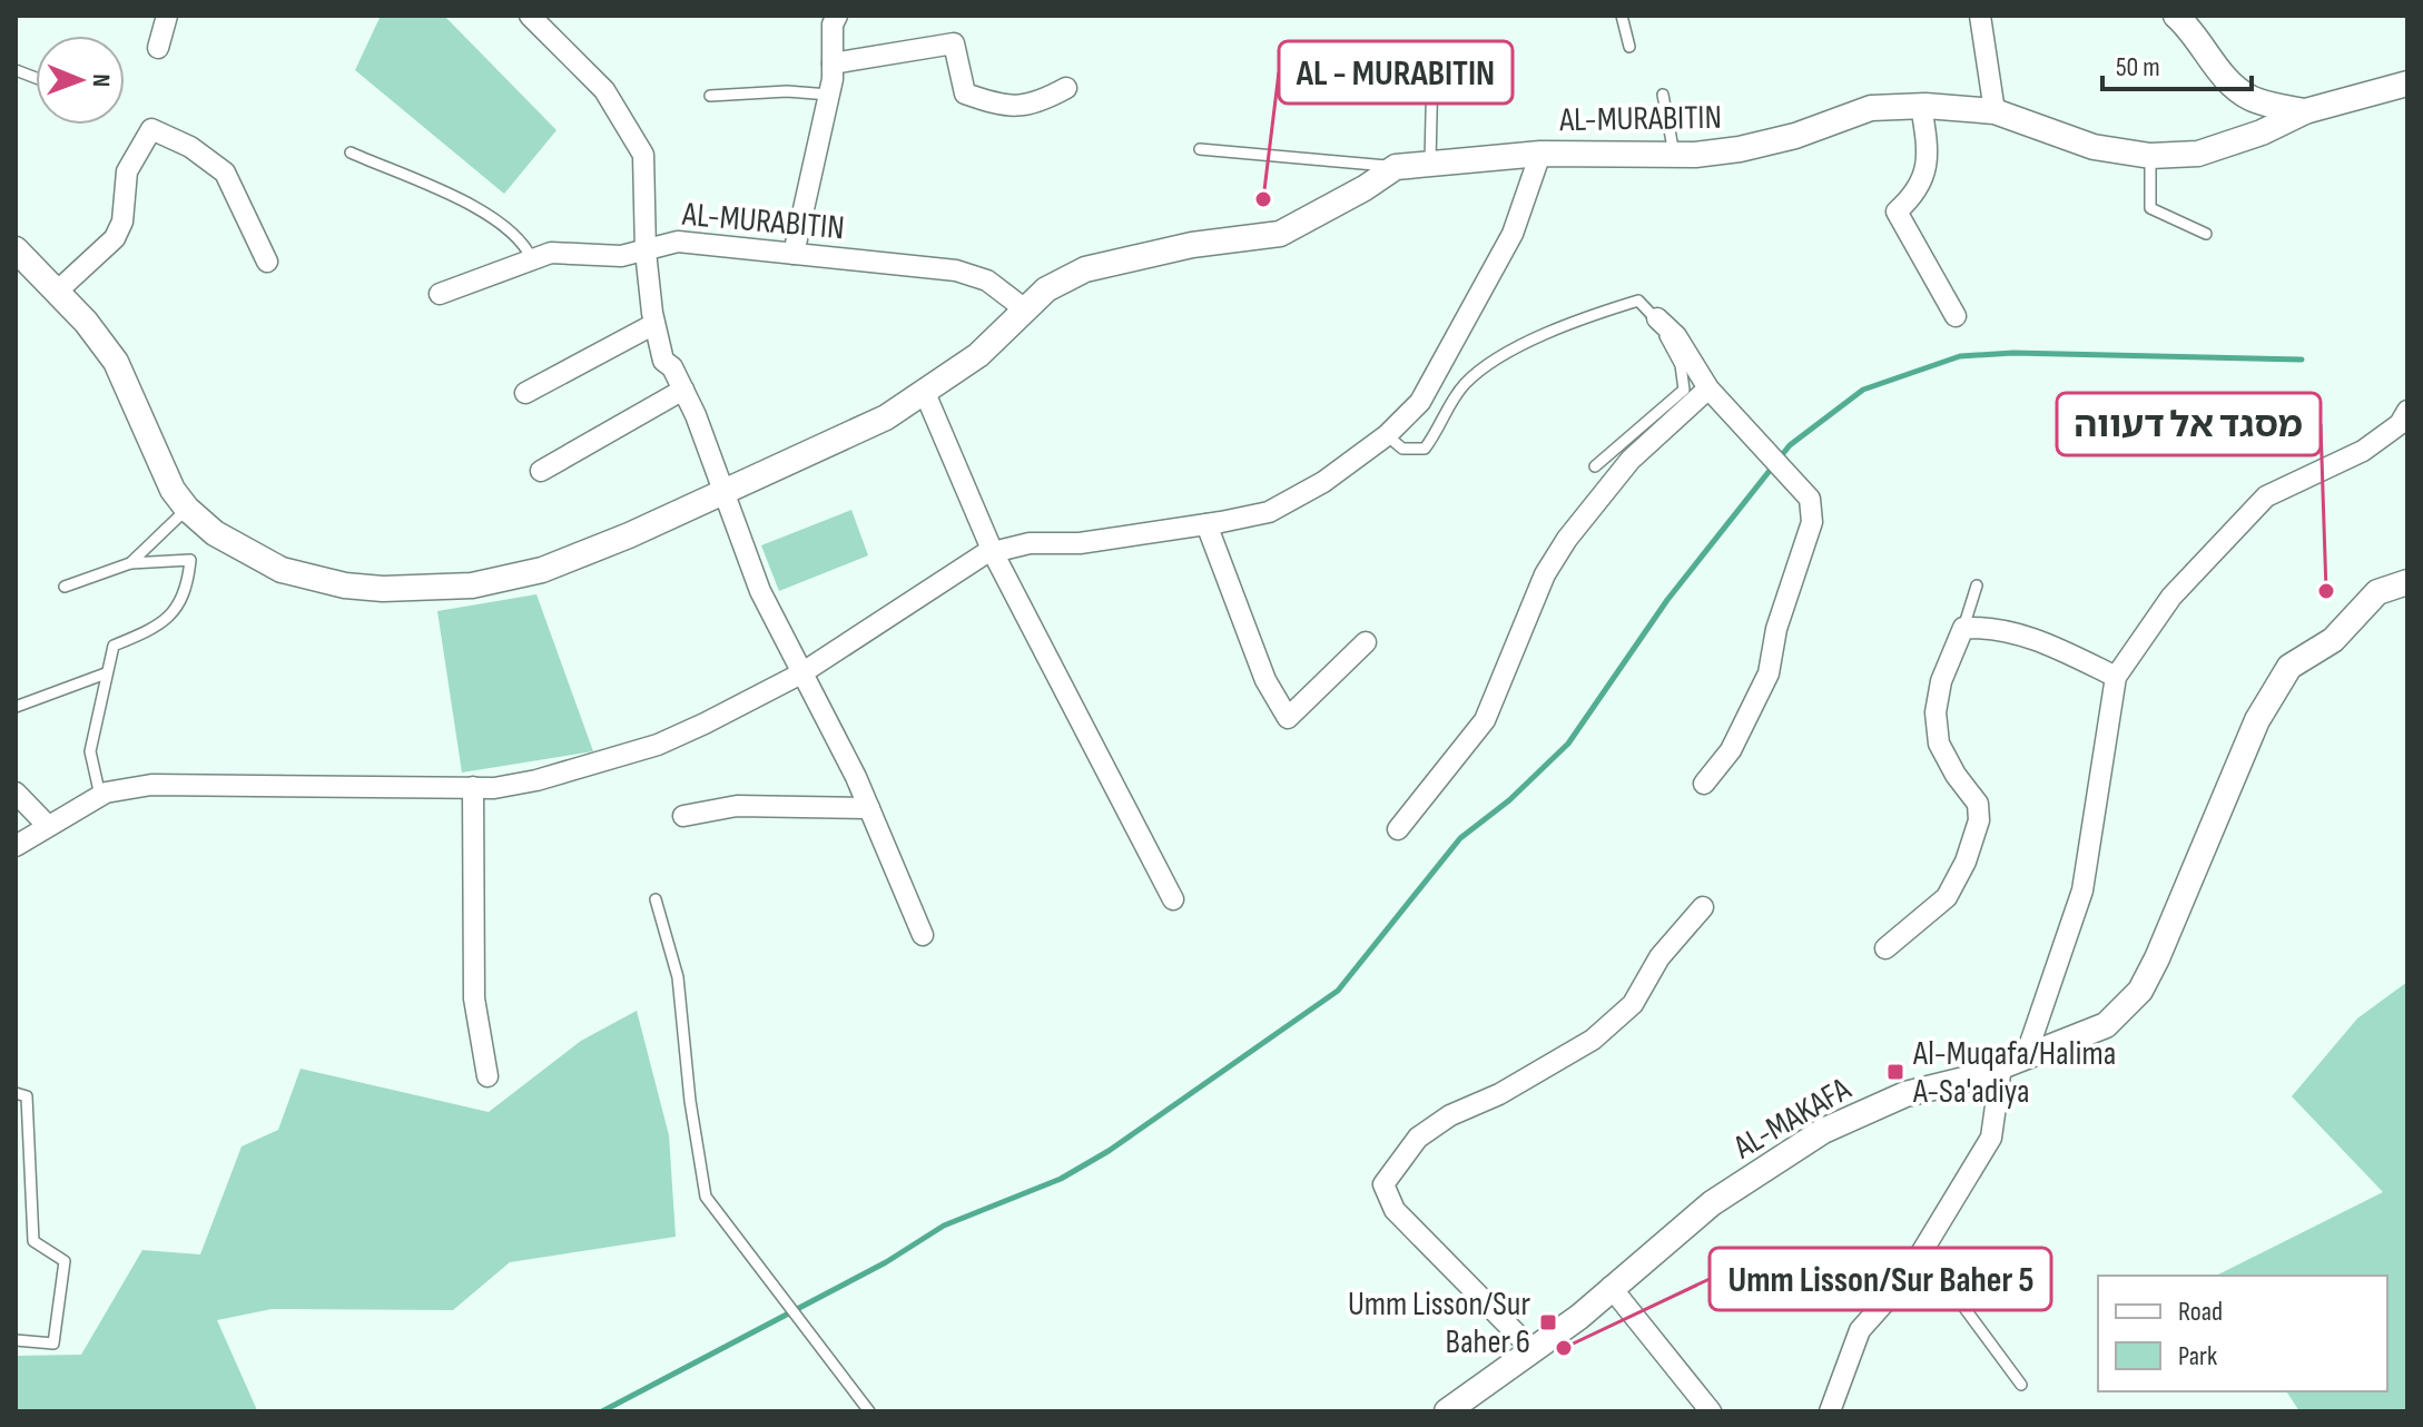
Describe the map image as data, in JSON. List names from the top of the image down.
{
  "streets": {
    "street": ["AL-MURABITIN", "AL-MAKAFA"]
  },
  "places": {
    "other": ["AL - MURABITIN", "מסגד אל דעווה", "Umm Lisson/Sur Baher 5"],
    "transit": ["Al-Muqafa/Halima A-Sa'adiya", "Umm Lisson/Sur Baher 6"]
  },
  "legend": ["Road", "Park"],
  "scale_bar": "50 m",
  "north": "right"
}
